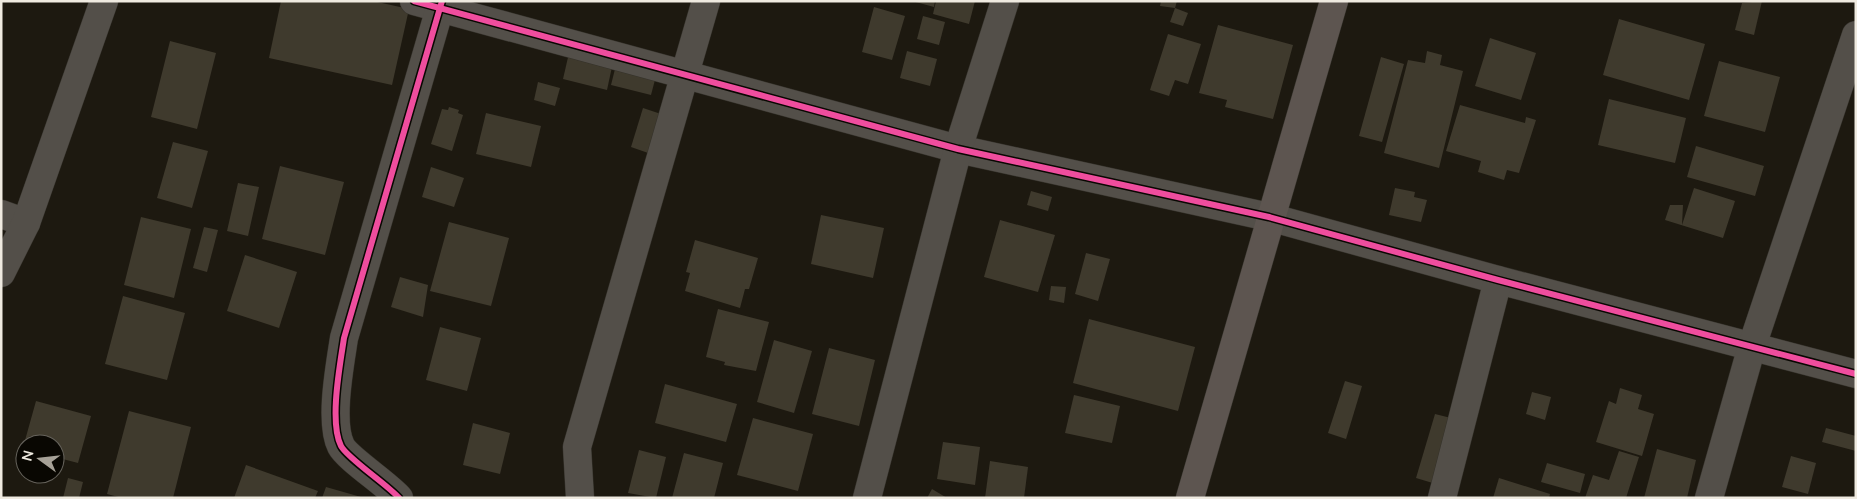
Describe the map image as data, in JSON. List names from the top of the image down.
{
  "north": "left"
}
